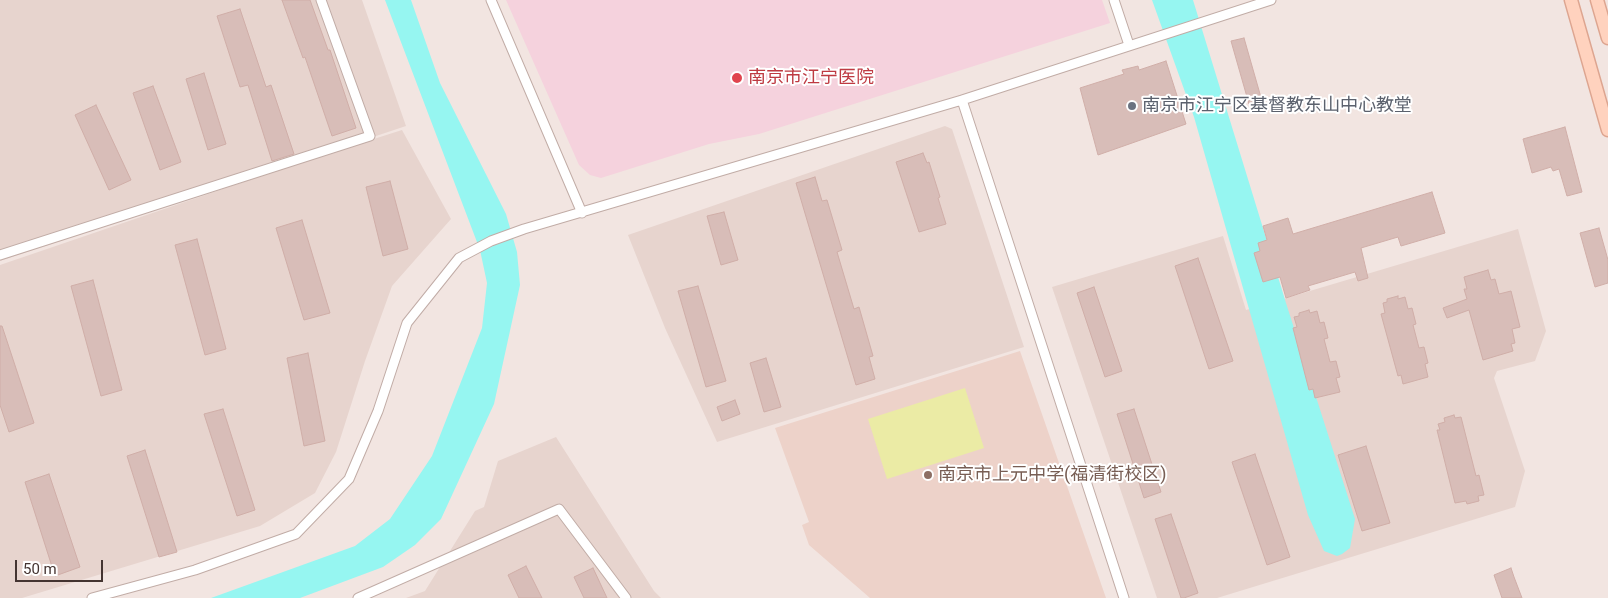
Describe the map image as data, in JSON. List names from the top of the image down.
{
  "places": ["南京市江宁医院", "南京市江宁区基督教东山中心教堂", "南京市上元中学(福清街校区)"],
  "scale_bar": "50 m"
}
